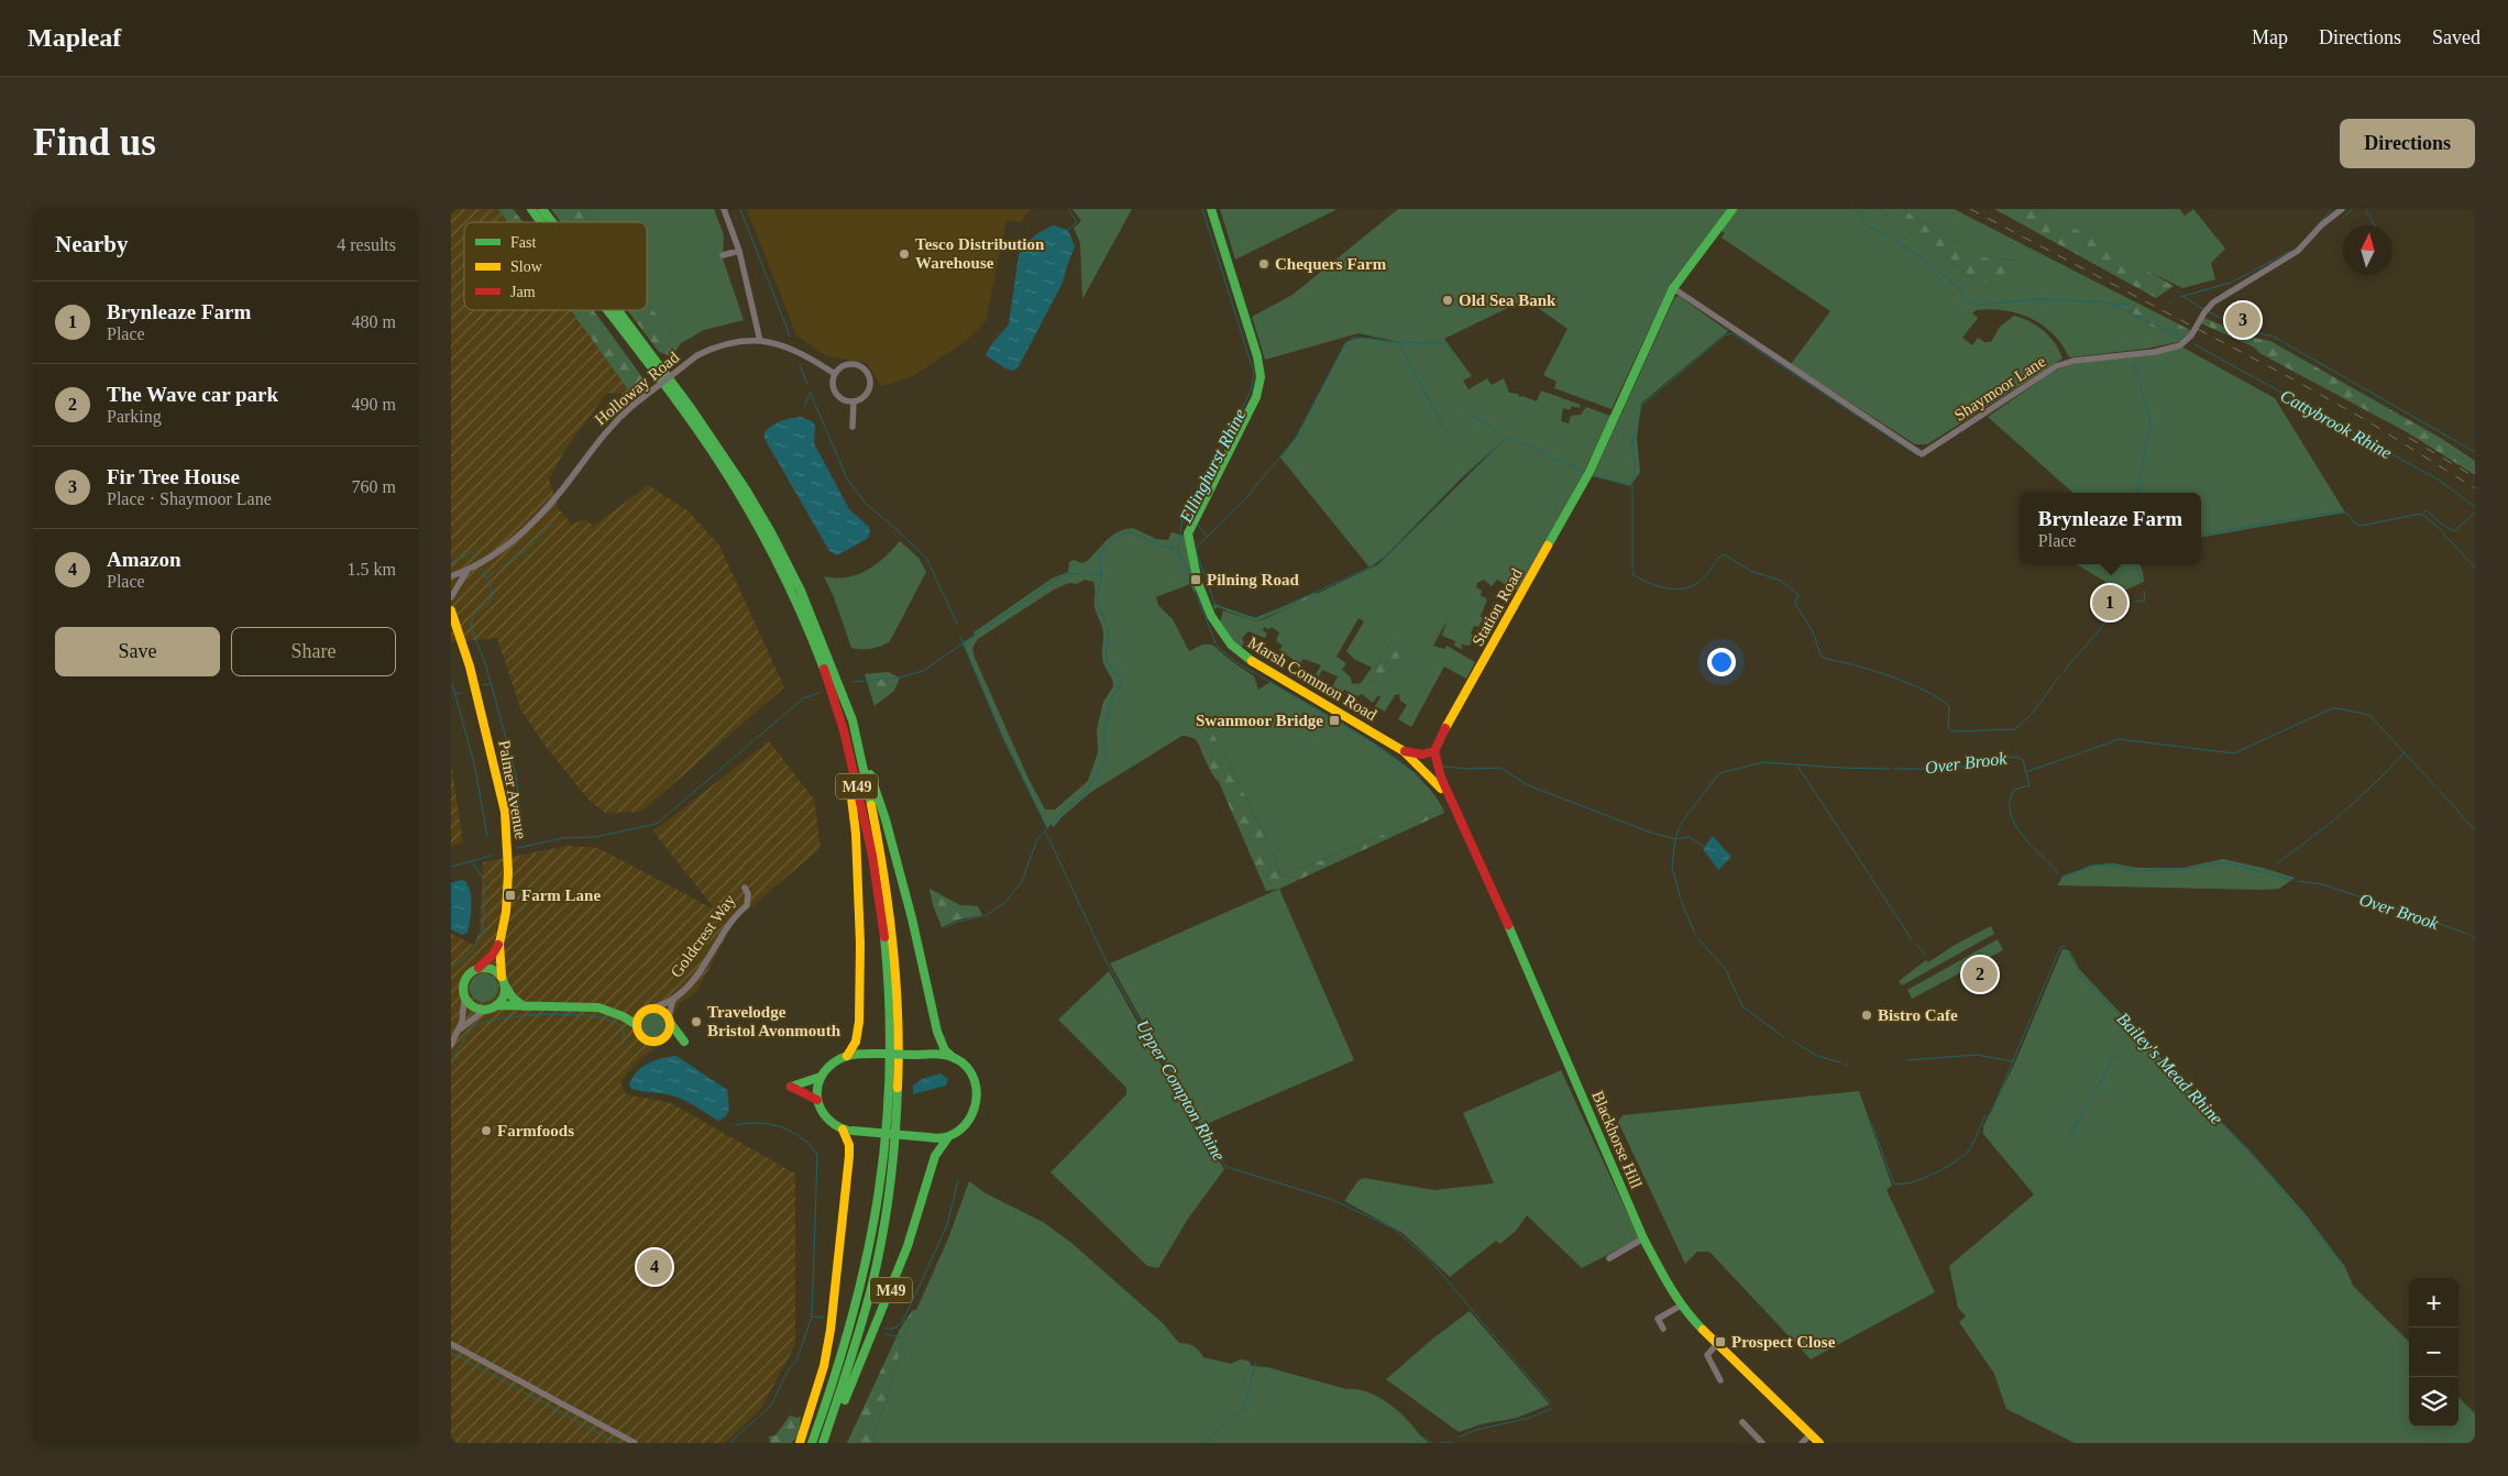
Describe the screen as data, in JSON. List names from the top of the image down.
{
  "streets": {
    "main road": [
      "Station Road",
      "Marsh Common Road",
      "M49",
      "Palmer Avenue",
      "Blackhorse Hill"
    ],
    "street": ["Holloway Road", "Shaymoor Lane", "Goldcrest Way"]
  },
  "crossings": [
    ["Shaymoor Lane", "Station Road"],
    ["Marsh Common Road", "Blackhorse Hill"]
  ],
  "water": [
    "Cattybrook Rhine",
    "Ellinghurst Rhine",
    "Over Brook",
    "Bailey's Mead Rhine",
    "Upper Compton Rhine"
  ],
  "places": {
    "other": [
      "Tesco Distribution Warehouse",
      "Chequers Farm",
      "Old Sea Bank",
      "Bistro Cafe",
      "Travelodge Bristol Avonmouth",
      "Farmfoods"
    ],
    "transit": [
      "Pilning Road",
      "Swanmoor Bridge",
      "Farm Lane",
      "Prospect Close"
    ]
  },
  "legend": ["Fast", "Slow", "Jam"],
  "north": "top",
  "page": {
    "header": "Mapleaf",
    "nav": ["Map", "Directions", "Saved"],
    "buttons": [
      "Directions",
      ["Save", "Share"]
    ],
    "title": "Find us",
    "heading": ["Nearby", "4 results"],
    "list": [
      {
        "mark": "1",
        "name": "Brynleaze Farm",
        "note": "Place",
        "value": "480 m"
      },
      {
        "mark": "2",
        "name": "The Wave car park",
        "note": "Parking",
        "value": "490 m"
      },
      {
        "mark": "3",
        "name": "Fir Tree House",
        "note": "Place · Shaymoor Lane",
        "value": "760 m"
      },
      {
        "mark": "4",
        "name": "Amazon",
        "note": "Place",
        "value": "1.5 km"
      }
    ],
    "pins": [
      "3",
      "1",
      "2",
      "4"
    ],
    "popup": ["Brynleaze Farm", "Place"],
    "map_buttons": ["+", "−"]
  }
}
